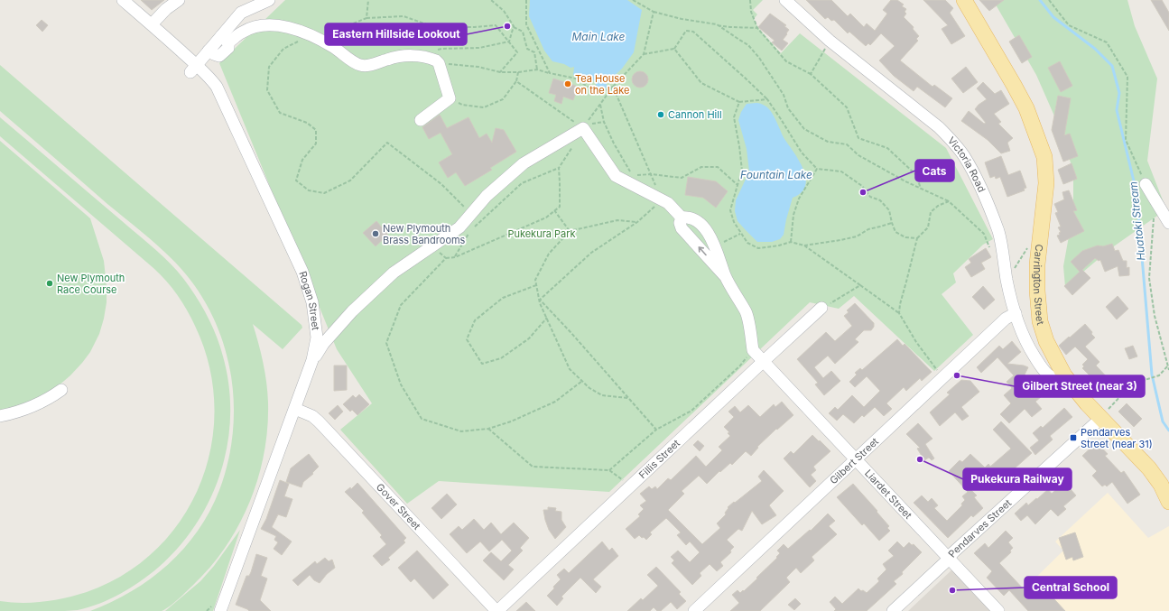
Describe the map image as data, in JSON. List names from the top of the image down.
{
  "streets": {
    "main road": ["Carrington Street"],
    "street": [
      "Victoria Road",
      "Rogan Street",
      "Fillis Street",
      "Gilbert Street",
      "Liardet Street",
      "Gover Street",
      "Pendarves Street"
    ]
  },
  "crossings": [
    ["Victoria Road", "Carrington Street"],
    ["Victoria Road", "Gilbert Street"],
    ["Carrington Street", "Pendarves Street"],
    ["Rogan Street", "Gover Street"],
    ["Fillis Street", "Liardet Street"],
    ["Fillis Street", "Gover Street"],
    ["Gilbert Street", "Liardet Street"],
    ["Liardet Street", "Pendarves Street"]
  ],
  "water": ["Main Lake", "Fountain Lake", "Huatoki Stream"],
  "parks": ["Pukekura Park"],
  "places": {
    "other": [
      "Eastern Hillside Lookout",
      "Tea House on the Lake",
      "Cannon Hill",
      "Cats",
      "New Plymouth Brass Bandrooms",
      "New Plymouth Race Course",
      "Gilbert Street (near 3)",
      "Pukekura Railway",
      "Central School"
    ],
    "transit": ["Pendarves Street (near 31)"]
  }
}
